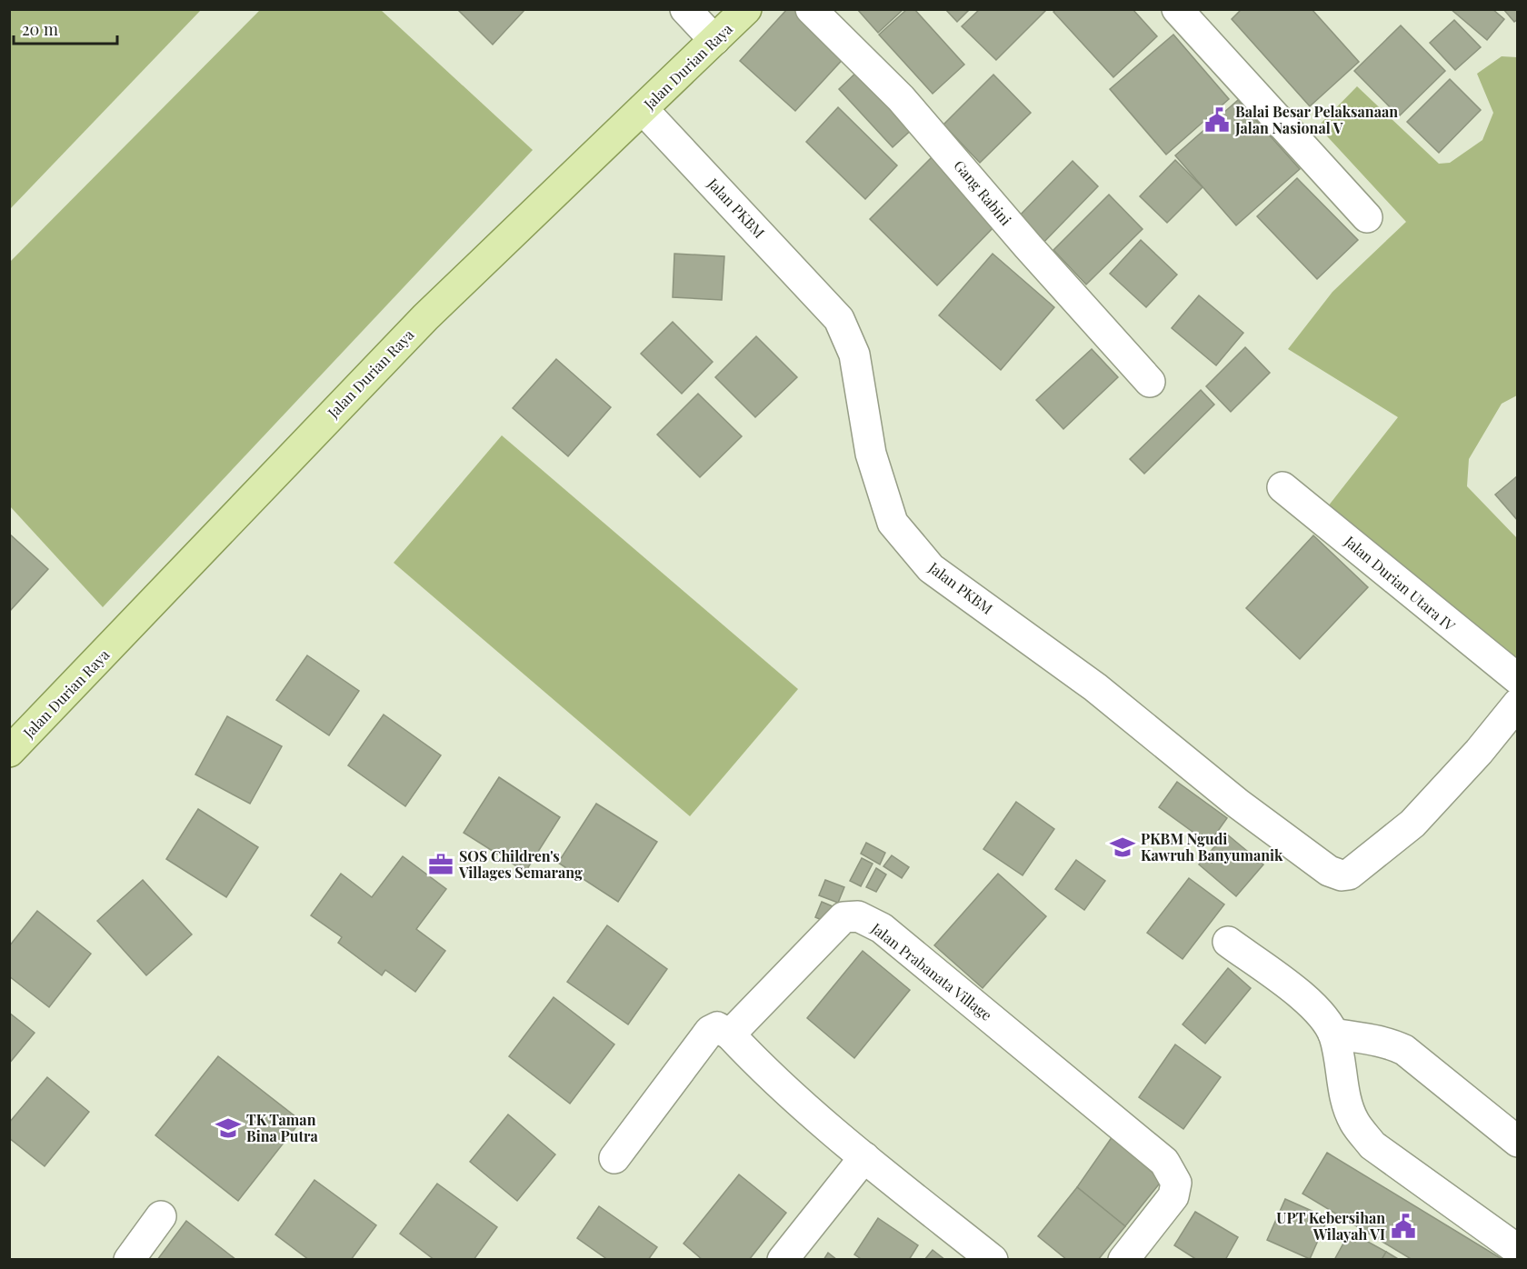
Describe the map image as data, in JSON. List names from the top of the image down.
{
  "streets": {
    "main road": ["Jalan Durian Raya"],
    "street": [
      "Gang Rabini",
      "Jalan PKBM",
      "Jalan Durian Utara IV",
      "Jalan Prabanata Village"
    ]
  },
  "crossings": [
    ["Jalan Durian Raya", "Jalan PKBM"]
  ],
  "places": {
    "public building": ["Balai Besar Pelaksanaan Jalan Nasional V", "UPT Kebersihan Wilayah VI"],
    "school or university": ["PKBM Ngudi Kawruh Banyumanik", "TK Taman Bina Putra"],
    "office": ["SOS Children's Villages Semarang"]
  },
  "scale_bar": "20 m"
}
